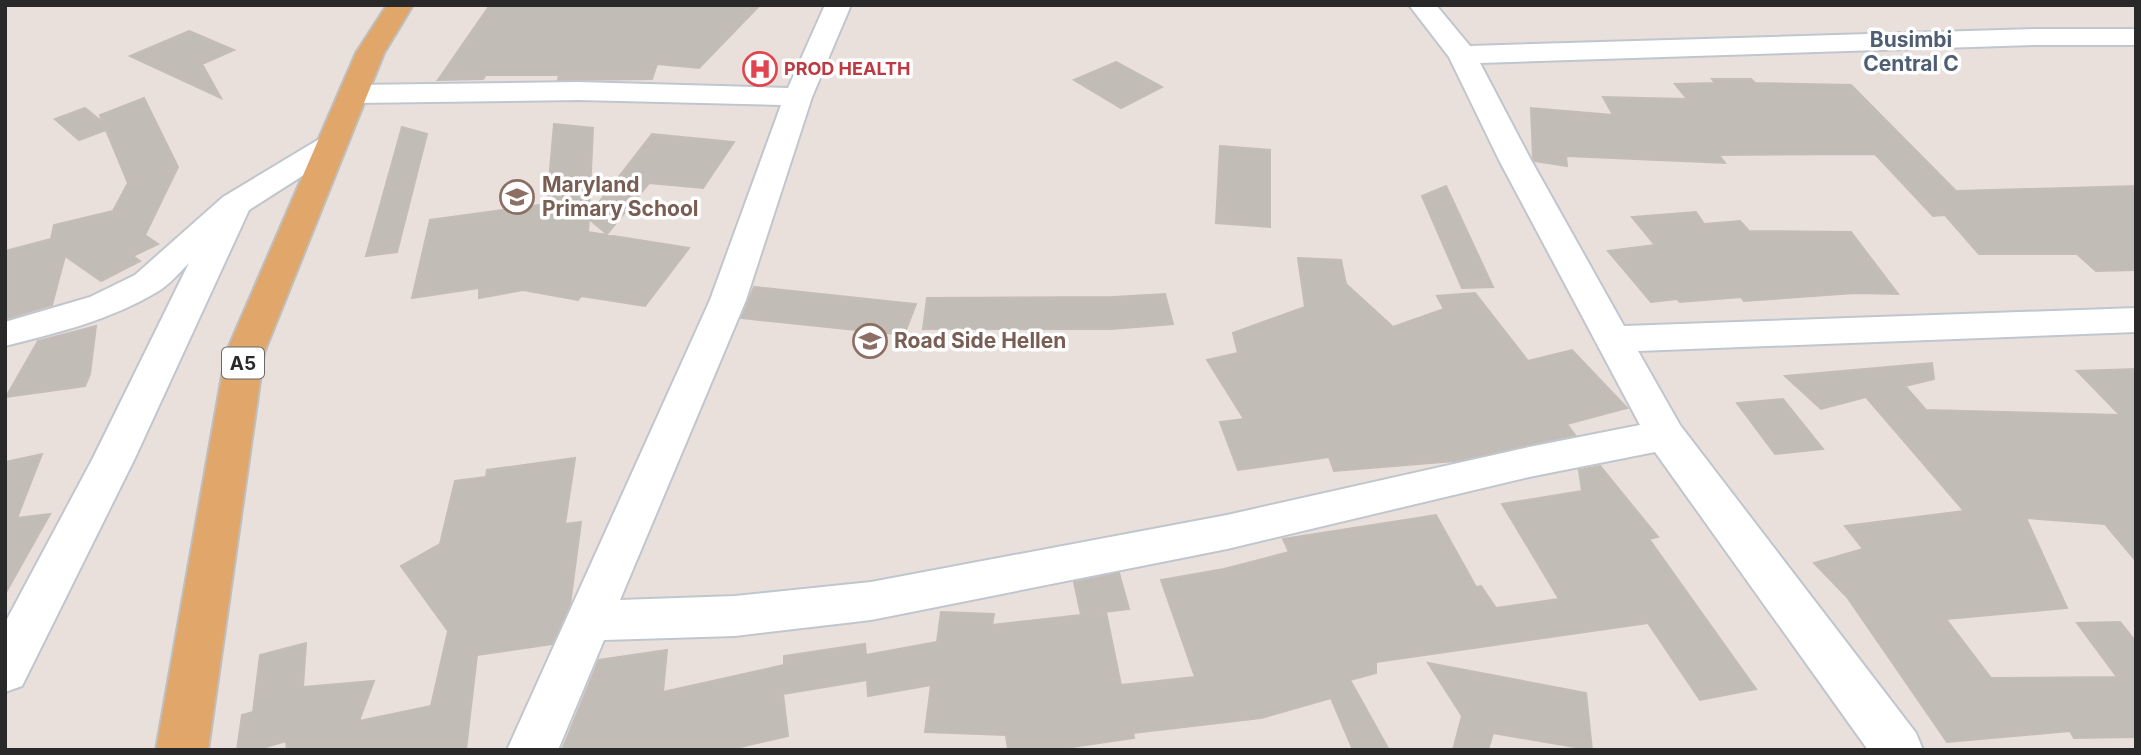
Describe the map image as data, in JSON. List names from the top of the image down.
{
  "streets": {
    "main road": ["A5"]
  },
  "districts": ["Busimbi Central C"],
  "places": {
    "hospital": ["PROD HEALTH"],
    "school or university": ["Maryland Primary School", "Road Side Hellen"]
  }
}
